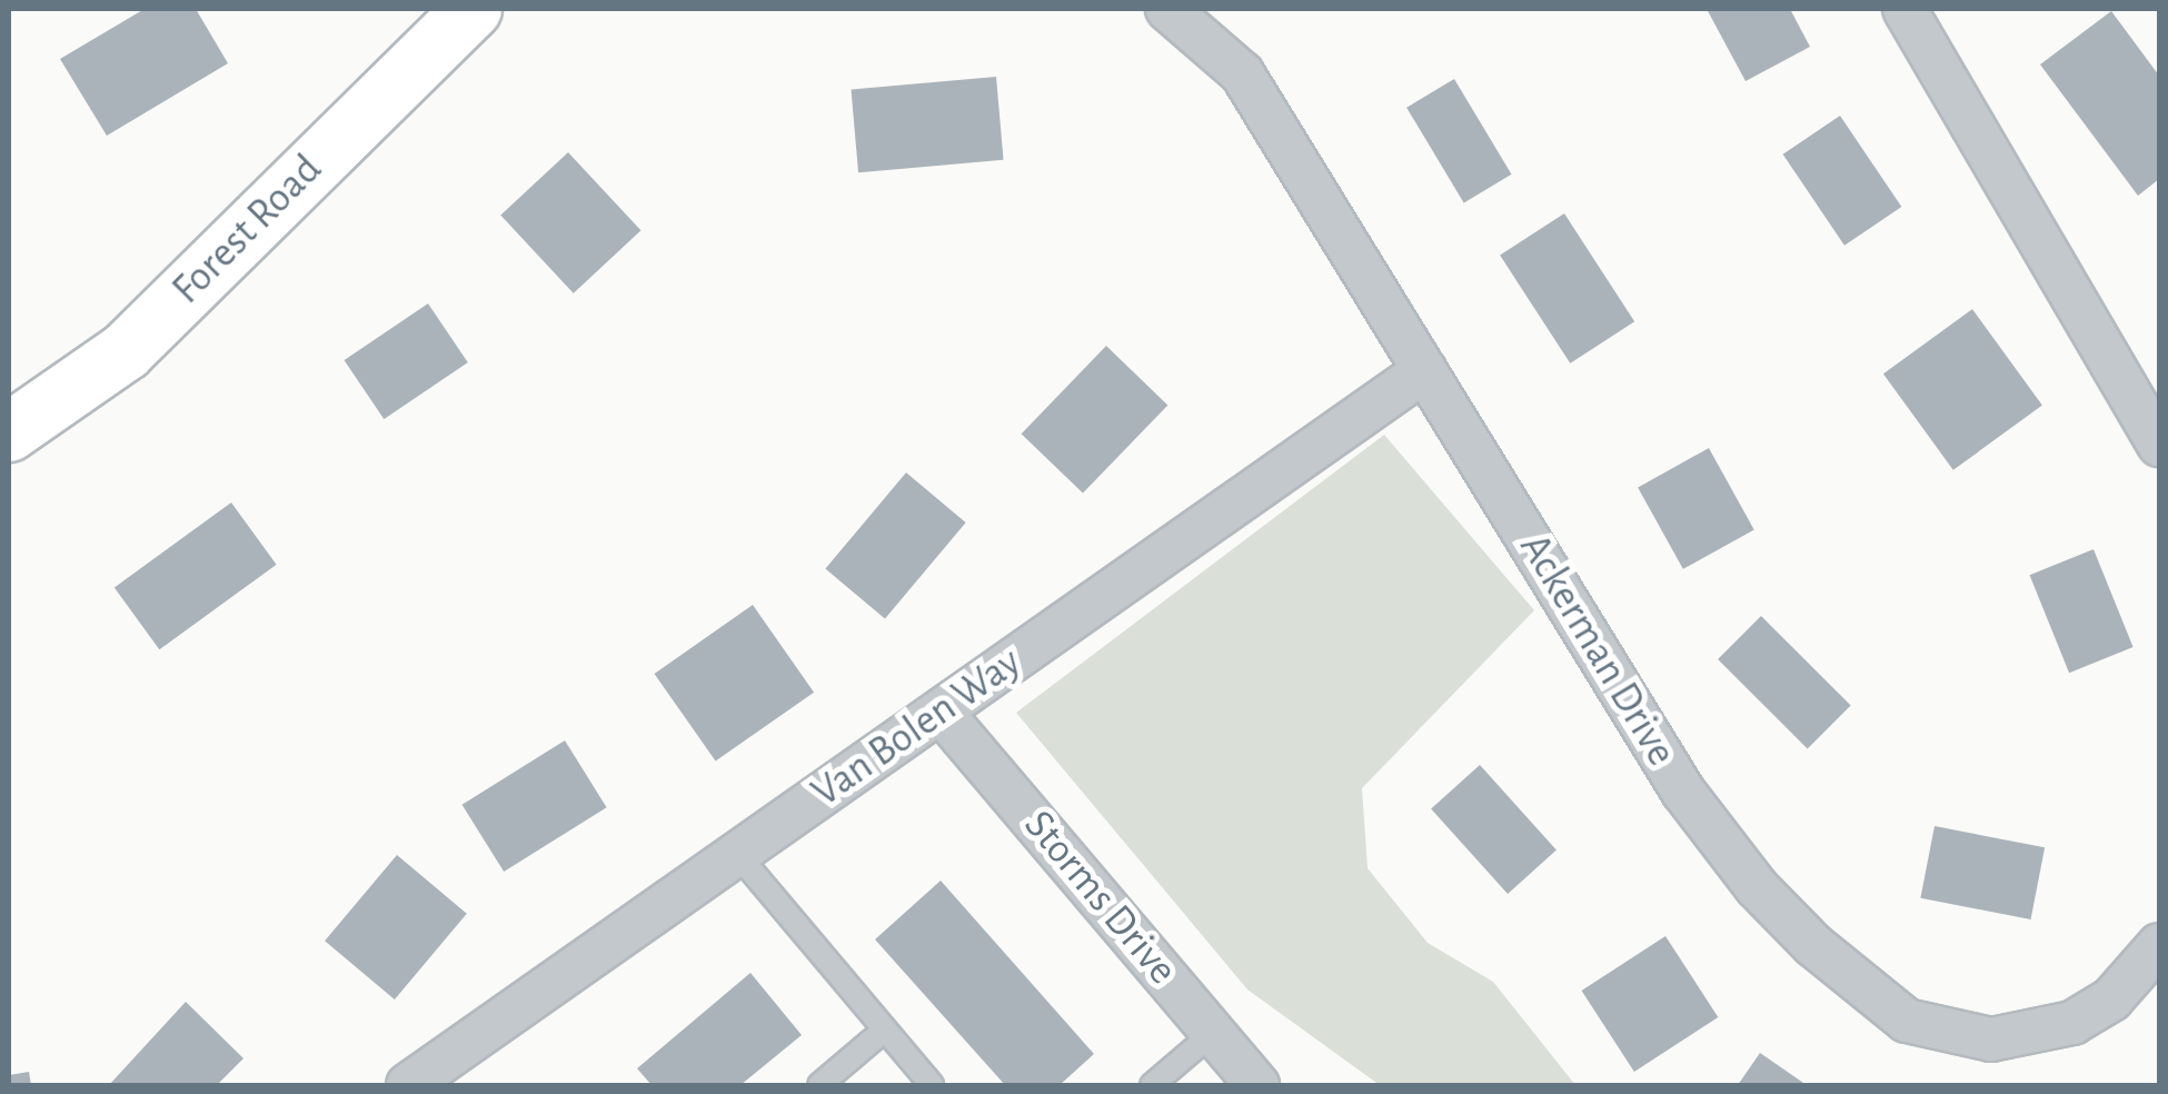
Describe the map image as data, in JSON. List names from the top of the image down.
{
  "streets": {
    "main road": ["Forest Road"],
    "street": ["Ackerman Drive", "Van Bolen Way", "Storms Drive"]
  },
  "crossings": [
    ["Ackerman Drive", "Van Bolen Way"],
    ["Van Bolen Way", "Storms Drive"]
  ]
}
